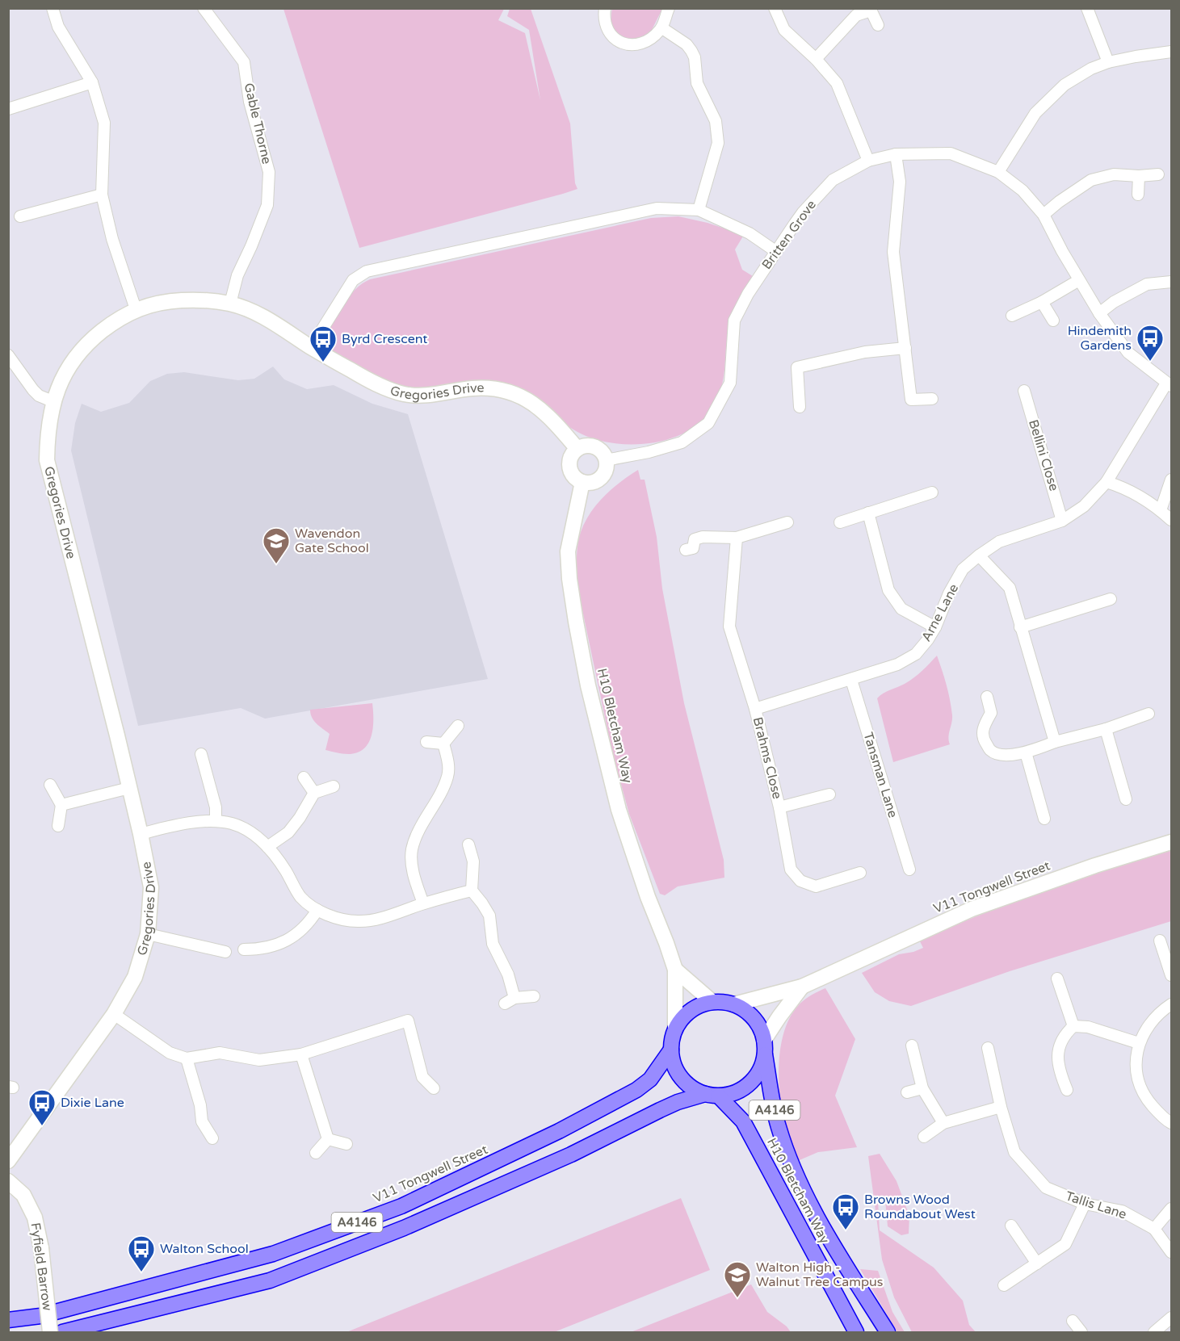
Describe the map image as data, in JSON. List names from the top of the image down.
{
  "streets": {
    "highway": ["H10 Bletcham Way", "V11 Tongwell Street", "A4146"],
    "street": [
      "Gable Thorne",
      "Britten Grove",
      "Gregories Drive",
      "Bellini Close",
      "Arne Lane",
      "Brahms Close",
      "Tansman Lane",
      "Tallis Lane",
      "Fyfield Barrow"
    ]
  },
  "crossings": [
    ["Gable Thorne", "Gregories Drive"],
    ["Britten Grove", "Gregories Drive"],
    ["Britten Grove", "Arne Lane"],
    ["Britten Grove", "H10 Bletcham Way"],
    ["Gregories Drive", "H10 Bletcham Way"],
    ["Bellini Close", "Arne Lane"],
    ["Arne Lane", "Brahms Close"],
    ["Arne Lane", "Tansman Lane"],
    ["H10 Bletcham Way", "V11 Tongwell Street"],
    ["H10 Bletcham Way", "A4146"],
    ["V11 Tongwell Street", "A4146"]
  ],
  "places": {
    "bus stop": [
      "Hindemith Gardens",
      "Byrd Crescent",
      "Dixie Lane",
      "Browns Wood Roundabout West",
      "Walton School"
    ],
    "school or university": ["Wavendon Gate School", "Walton High - Walnut Tree Campus"]
  }
}
